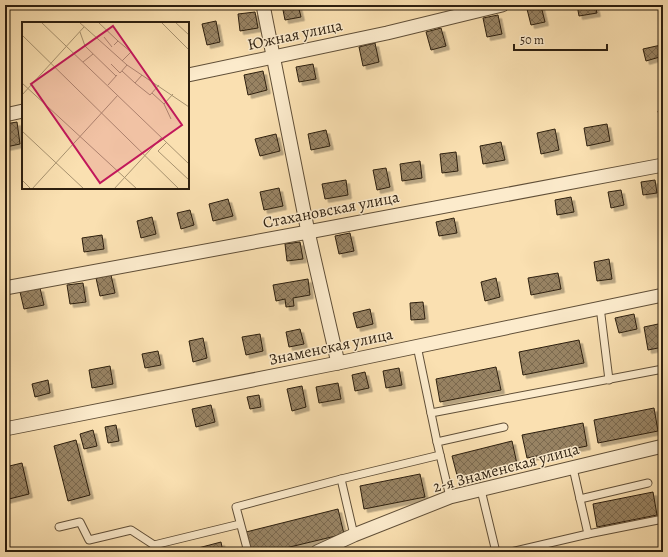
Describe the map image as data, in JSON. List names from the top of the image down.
{
  "streets": {
    "street": [
      "Южная улица",
      "Стахановская улица",
      "Знаменская улица",
      "2-я Знаменская улица"
    ]
  },
  "scale_bar": "50 m"
}
